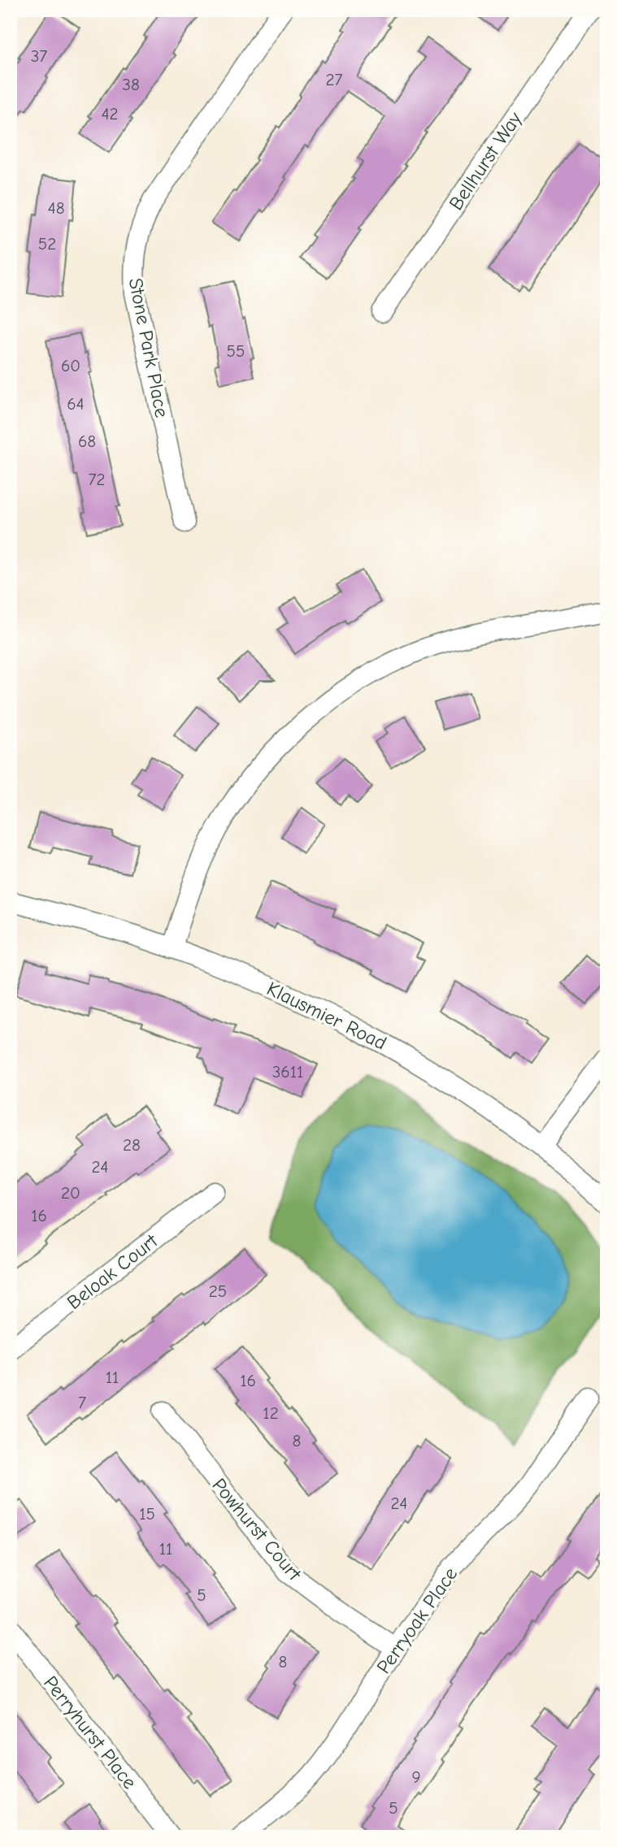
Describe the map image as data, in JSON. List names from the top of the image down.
{
  "streets": {
    "street": [
      "Bellhurst Way",
      "Stone Park Place",
      "Klausmier Road",
      "Beloak Court",
      "Powhurst Court",
      "Perryoak Place",
      "Perryhurst Place"
    ]
  },
  "crossings": [
    ["Powhurst Court", "Perryoak Place"]
  ],
  "house_numbers": [
    "37",
    "27",
    "38",
    "42",
    "48",
    "52",
    "55",
    "60",
    "64",
    "68",
    "72",
    "3611",
    "28",
    "24",
    "20",
    "16",
    "25",
    "11",
    "16",
    "7",
    "12",
    "8",
    "24",
    "15",
    "11",
    "5",
    "8",
    "9",
    "5"
  ]
}
